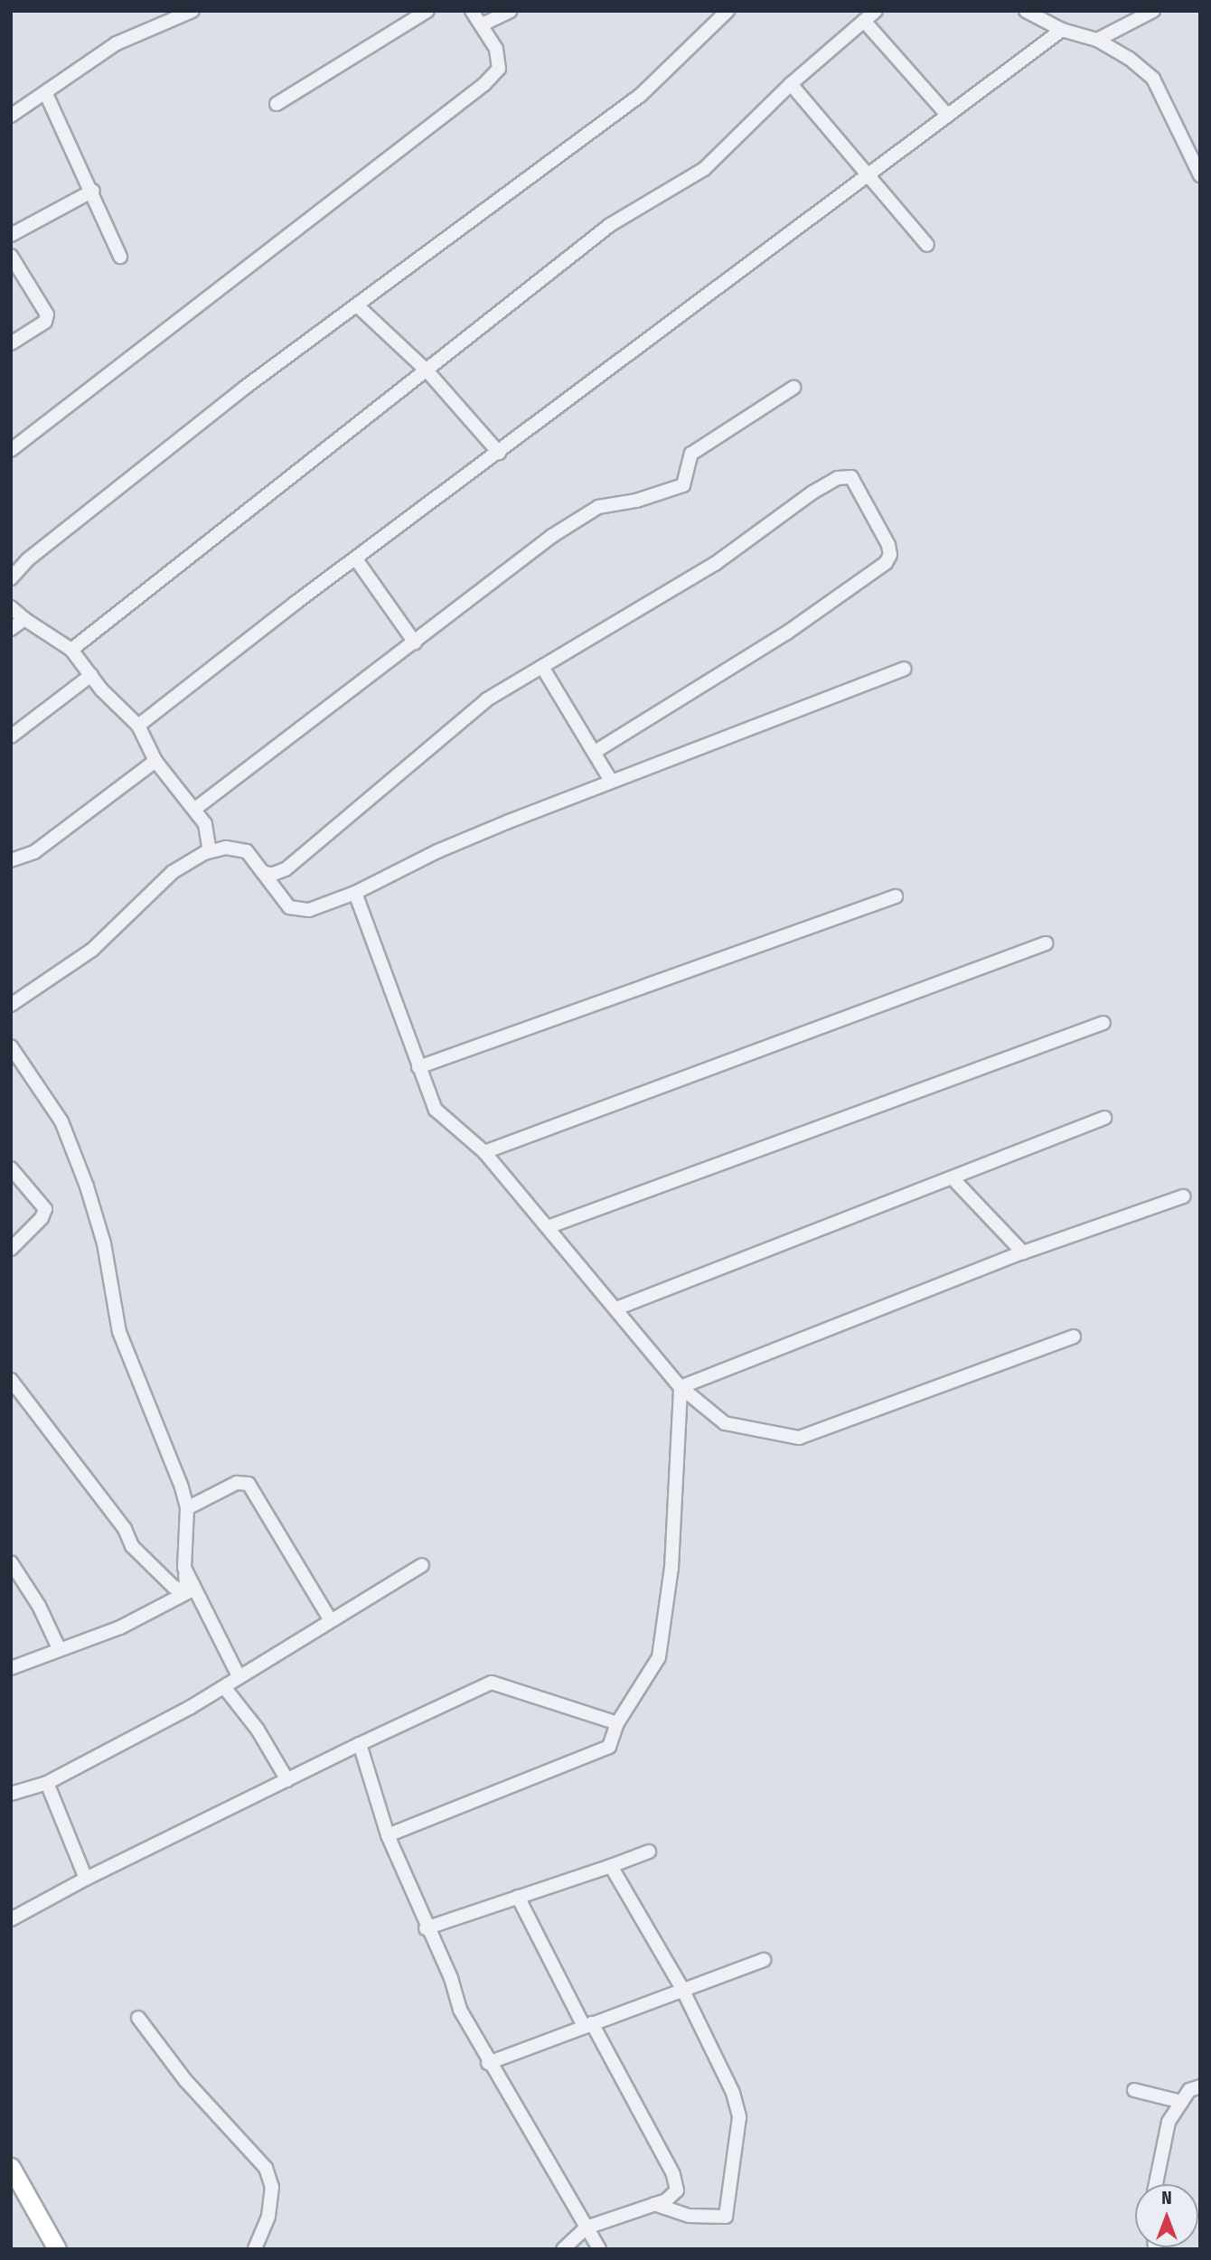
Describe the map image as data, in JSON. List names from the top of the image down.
{
  "north": "top"
}
